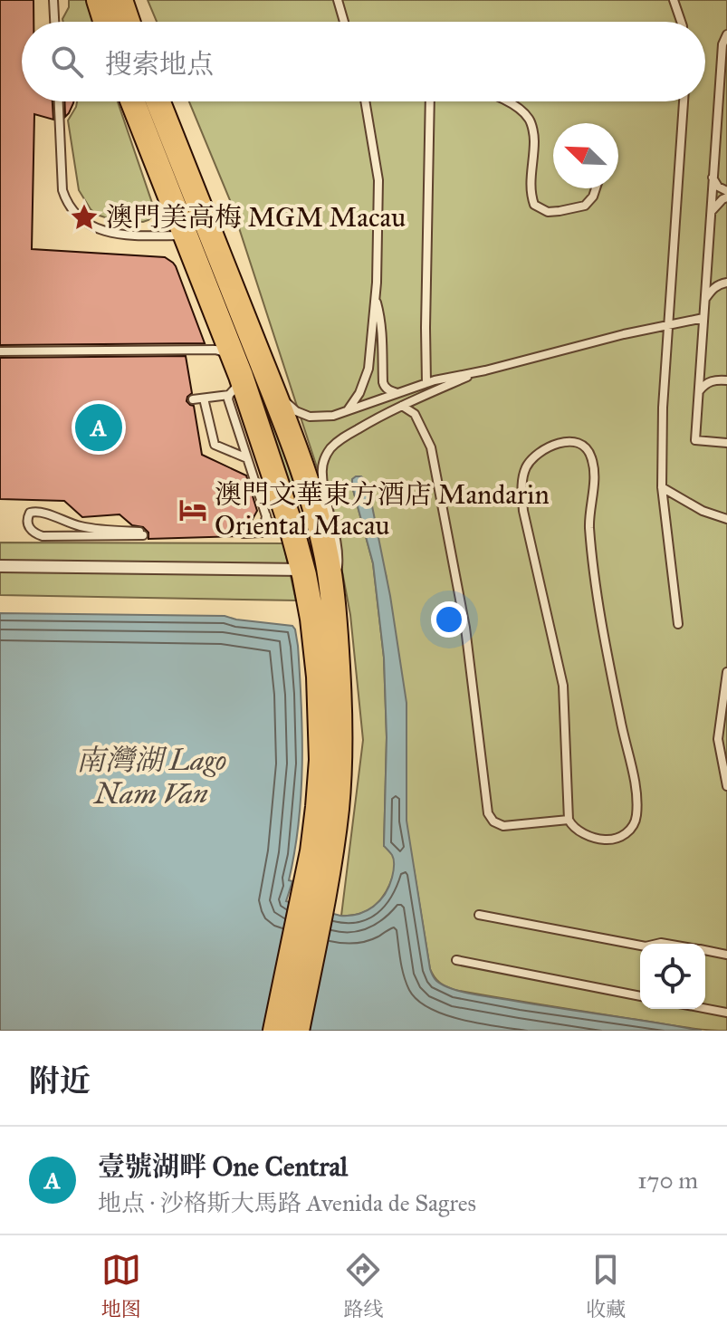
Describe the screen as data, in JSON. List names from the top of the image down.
{
  "water": ["南灣湖 Lago Nam Van"],
  "places": {
    "place": ["澳門美高梅 MGM Macau"],
    "hotel": ["澳門文華東方酒店 Mandarin Oriental Macau"]
  },
  "north": "top left",
  "page": {
    "search": "搜索地点",
    "pins": "A",
    "heading": "附近",
    "list": [
      {
        "mark": "A",
        "name": "壹號湖畔 One Central",
        "note": "地点 · 沙格斯大馬路 Avenida de Sagres",
        "value": "170 m"
      }
    ],
    "nav": ["地图", "路线", "收藏"]
  }
}
